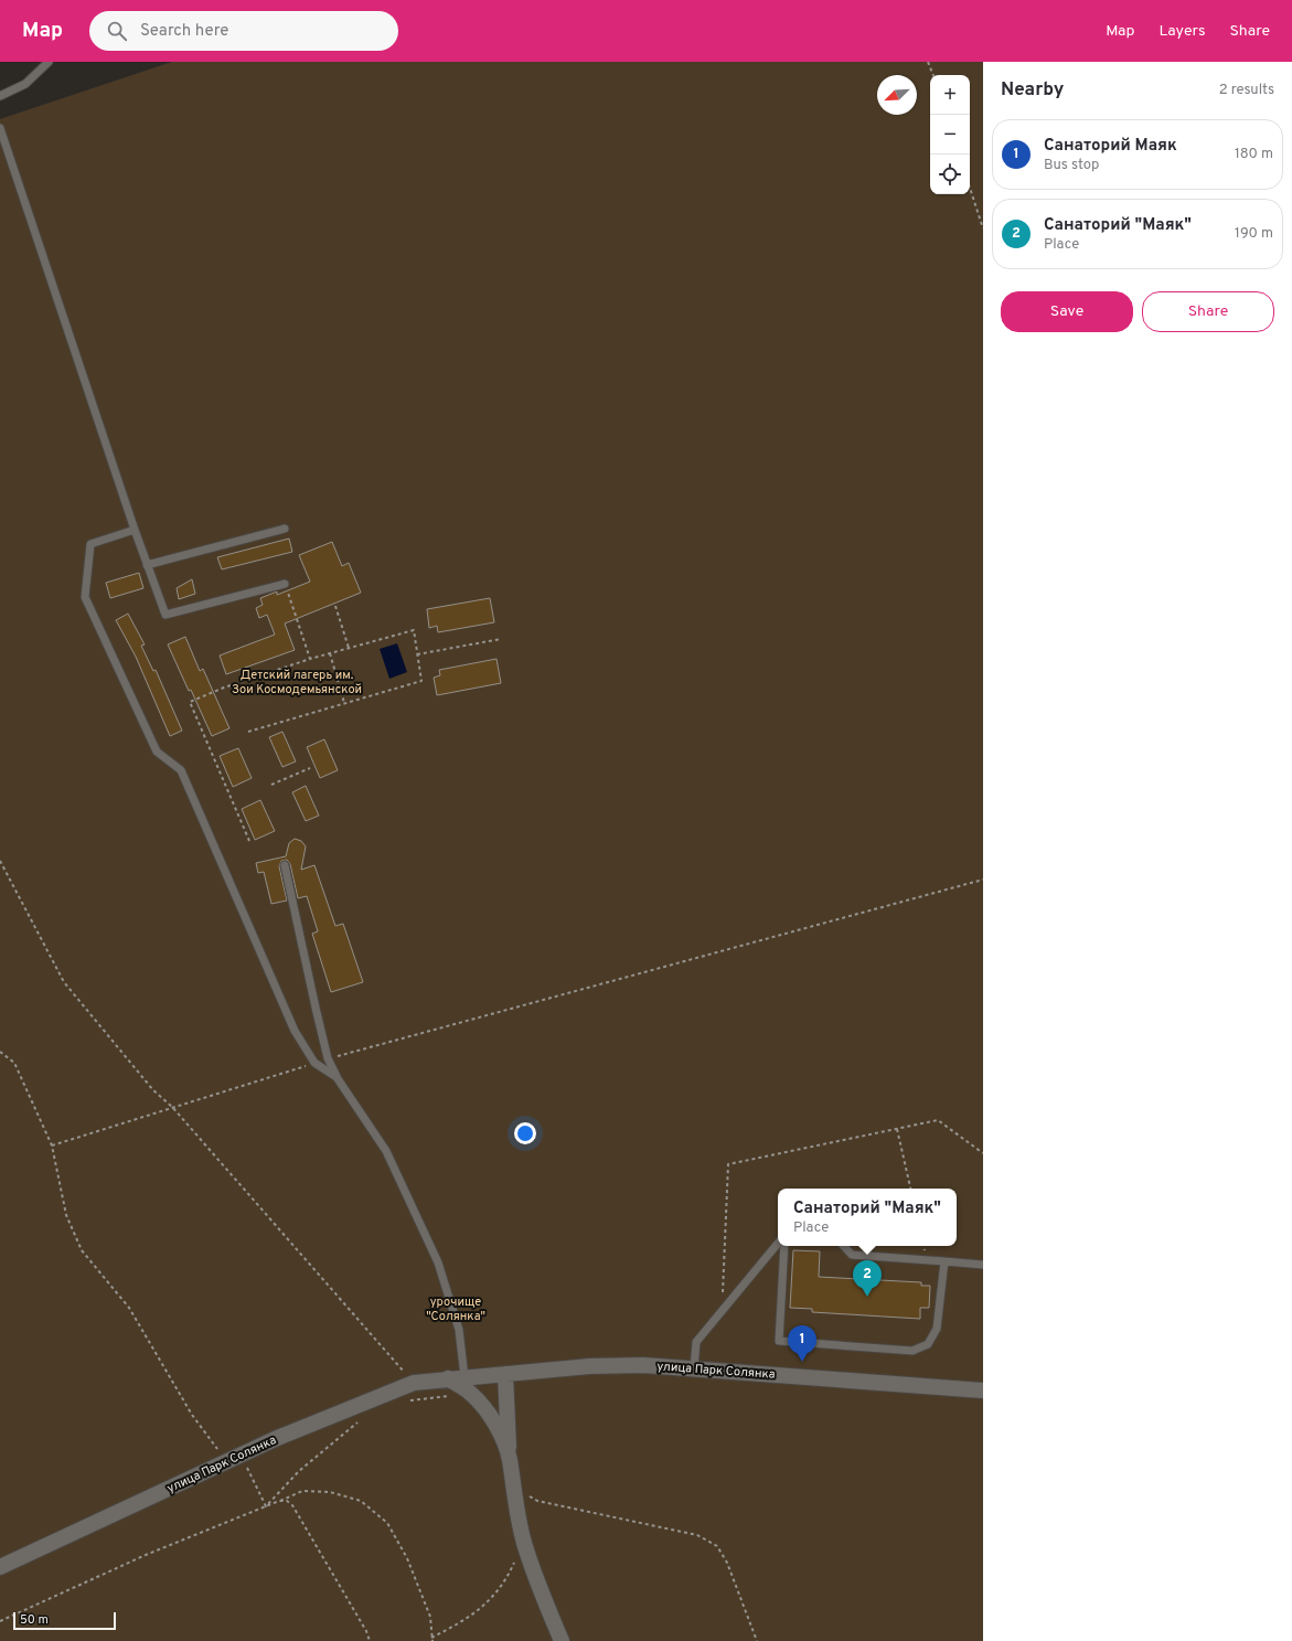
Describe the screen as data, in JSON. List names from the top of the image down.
{
  "streets": {
    "street": ["улица Парк Солянка"]
  },
  "parks": ["Детский лагерь им. Зои Космодемьянской", "урочище \"Солянка\""],
  "scale_bar": "50 m",
  "north": "bottom left",
  "page": {
    "header": "Map",
    "search": "Search here",
    "nav": ["Map", "Layers", "Share"],
    "heading": ["Nearby", "2 results"],
    "map_buttons": ["+", "−"],
    "list": [
      {
        "mark": "1",
        "name": "Санаторий Маяк",
        "note": "Bus stop",
        "value": "180 m"
      },
      {
        "mark": "2",
        "name": "Санаторий \"Маяк\"",
        "note": "Place",
        "value": "190 m"
      }
    ],
    "buttons": ["Save", "Share"],
    "popup": ["Санаторий \"Маяк\"", "Place"],
    "pins": ["2", "1"],
    "scale": "50 m"
  }
}
